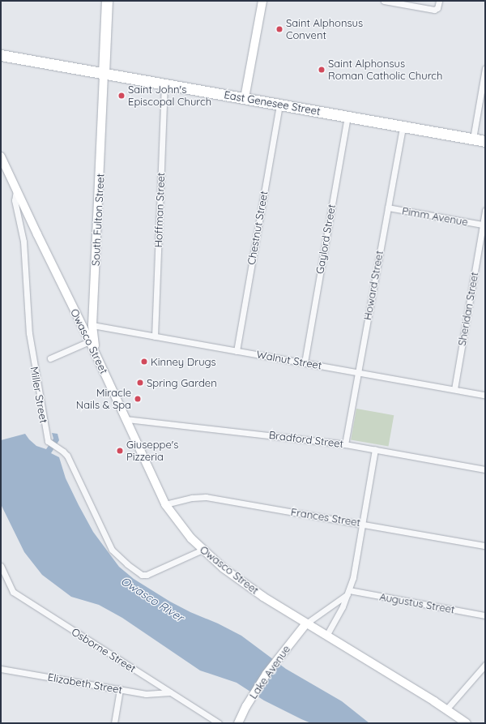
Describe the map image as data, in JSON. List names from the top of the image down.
{
  "streets": {
    "highway": ["East Genesee Street"],
    "main road": ["South Fulton Street", "Owasco Street", "Lake Avenue"],
    "street": [
      "Hoffman Street",
      "Pimm Avenue",
      "Chestnut Street",
      "Gaylord Street",
      "Howard Street",
      "Sheridan Street",
      "Walnut Street",
      "Miller Street",
      "Bradford Street",
      "Frances Street",
      "Augustus Street",
      "Osborne Street",
      "Elizabeth Street"
    ]
  },
  "crossings": [
    ["East Genesee Street", "Hoffman Street"],
    ["East Genesee Street", "South Fulton Street"],
    ["East Genesee Street", "Chestnut Street"],
    ["East Genesee Street", "Gaylord Street"],
    ["East Genesee Street", "Howard Street"],
    ["Hoffman Street", "Walnut Street"],
    ["Pimm Avenue", "Howard Street"],
    ["Pimm Avenue", "Sheridan Street"],
    ["South Fulton Street", "Owasco Street"],
    ["South Fulton Street", "Walnut Street"],
    ["Chestnut Street", "Walnut Street"],
    ["Gaylord Street", "Walnut Street"],
    ["Howard Street", "Walnut Street"],
    ["Howard Street", "Bradford Street"],
    ["Sheridan Street", "Walnut Street"],
    ["Owasco Street", "Miller Street"],
    ["Owasco Street", "Bradford Street"],
    ["Owasco Street", "Frances Street"],
    ["Owasco Street", "Lake Avenue"],
    ["Osborne Street", "Elizabeth Street"]
  ],
  "water": ["Owasco River"],
  "places": [
    "Saint Alphonsus Convent",
    "Saint Alphonsus Roman Catholic Church",
    "Saint John's Episcopal Church",
    "Kinney Drugs",
    "Spring Garden",
    "Miracle Nails & Spa",
    "Giuseppe's Pizzeria"
  ]
}
